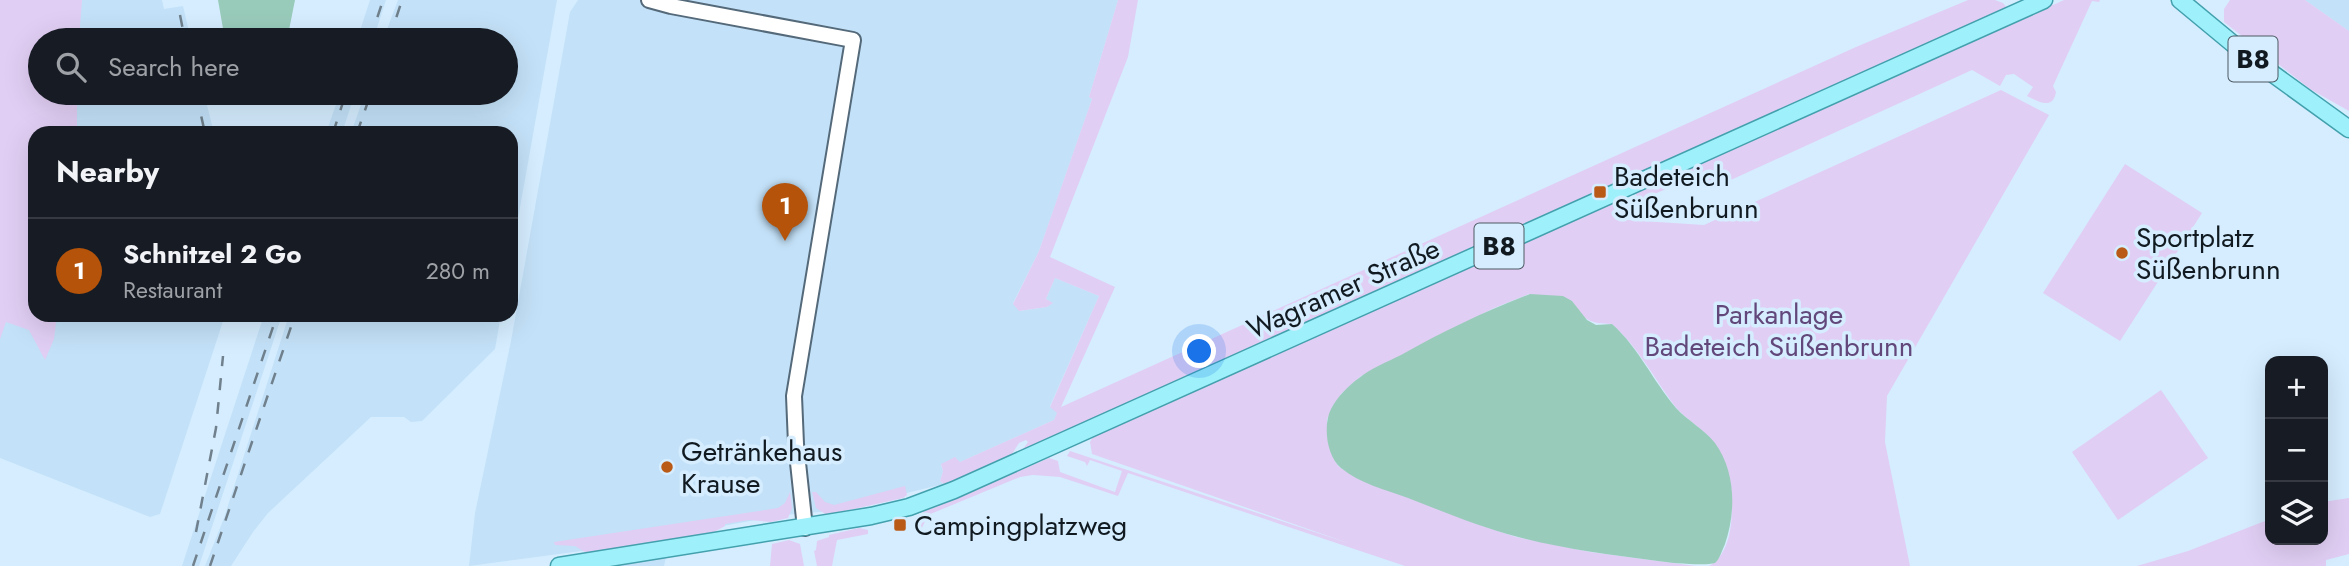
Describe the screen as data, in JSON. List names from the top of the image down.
{
  "streets": {
    "main road": ["B8", "Wagramer Straße"]
  },
  "parks": ["Parkanlage Badeteich Süßenbrunn"],
  "places": {
    "transit": ["Badeteich Süßenbrunn", "Campingplatzweg"],
    "other": ["Sportplatz Süßenbrunn", "Getränkehaus Krause"]
  },
  "page": {
    "search": "Search here",
    "heading": "Nearby",
    "pins": "1",
    "list": [
      {
        "mark": "1",
        "name": "Schnitzel 2 Go",
        "note": "Restaurant",
        "value": "280 m"
      }
    ],
    "map_buttons": ["+", "−"]
  }
}
